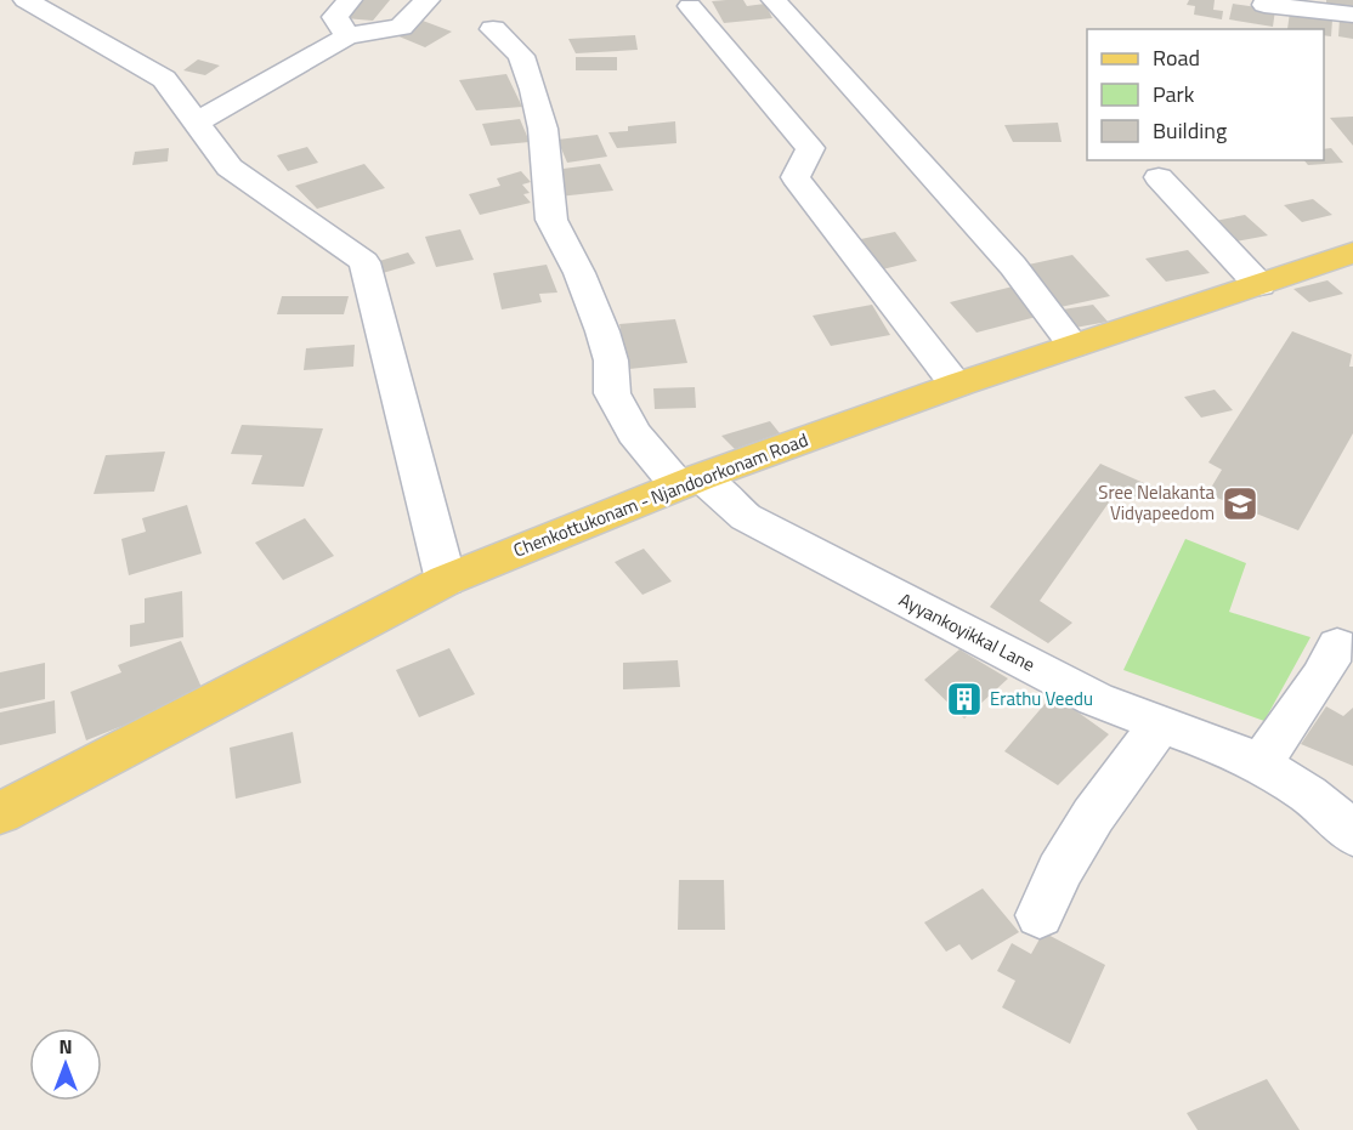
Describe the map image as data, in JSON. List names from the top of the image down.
{
  "streets": {
    "main road": ["Chenkottukonam - Njandoorkonam Road"],
    "street": ["Ayyankoyikkal Lane"]
  },
  "crossings": [
    ["Chenkottukonam - Njandoorkonam Road", "Ayyankoyikkal Lane"]
  ],
  "places": {
    "school or university": ["Sree Nelakanta Vidyapeedom"],
    "building": ["Erathu Veedu"]
  },
  "legend": ["Road", "Park", "Building"],
  "north": "top"
}
